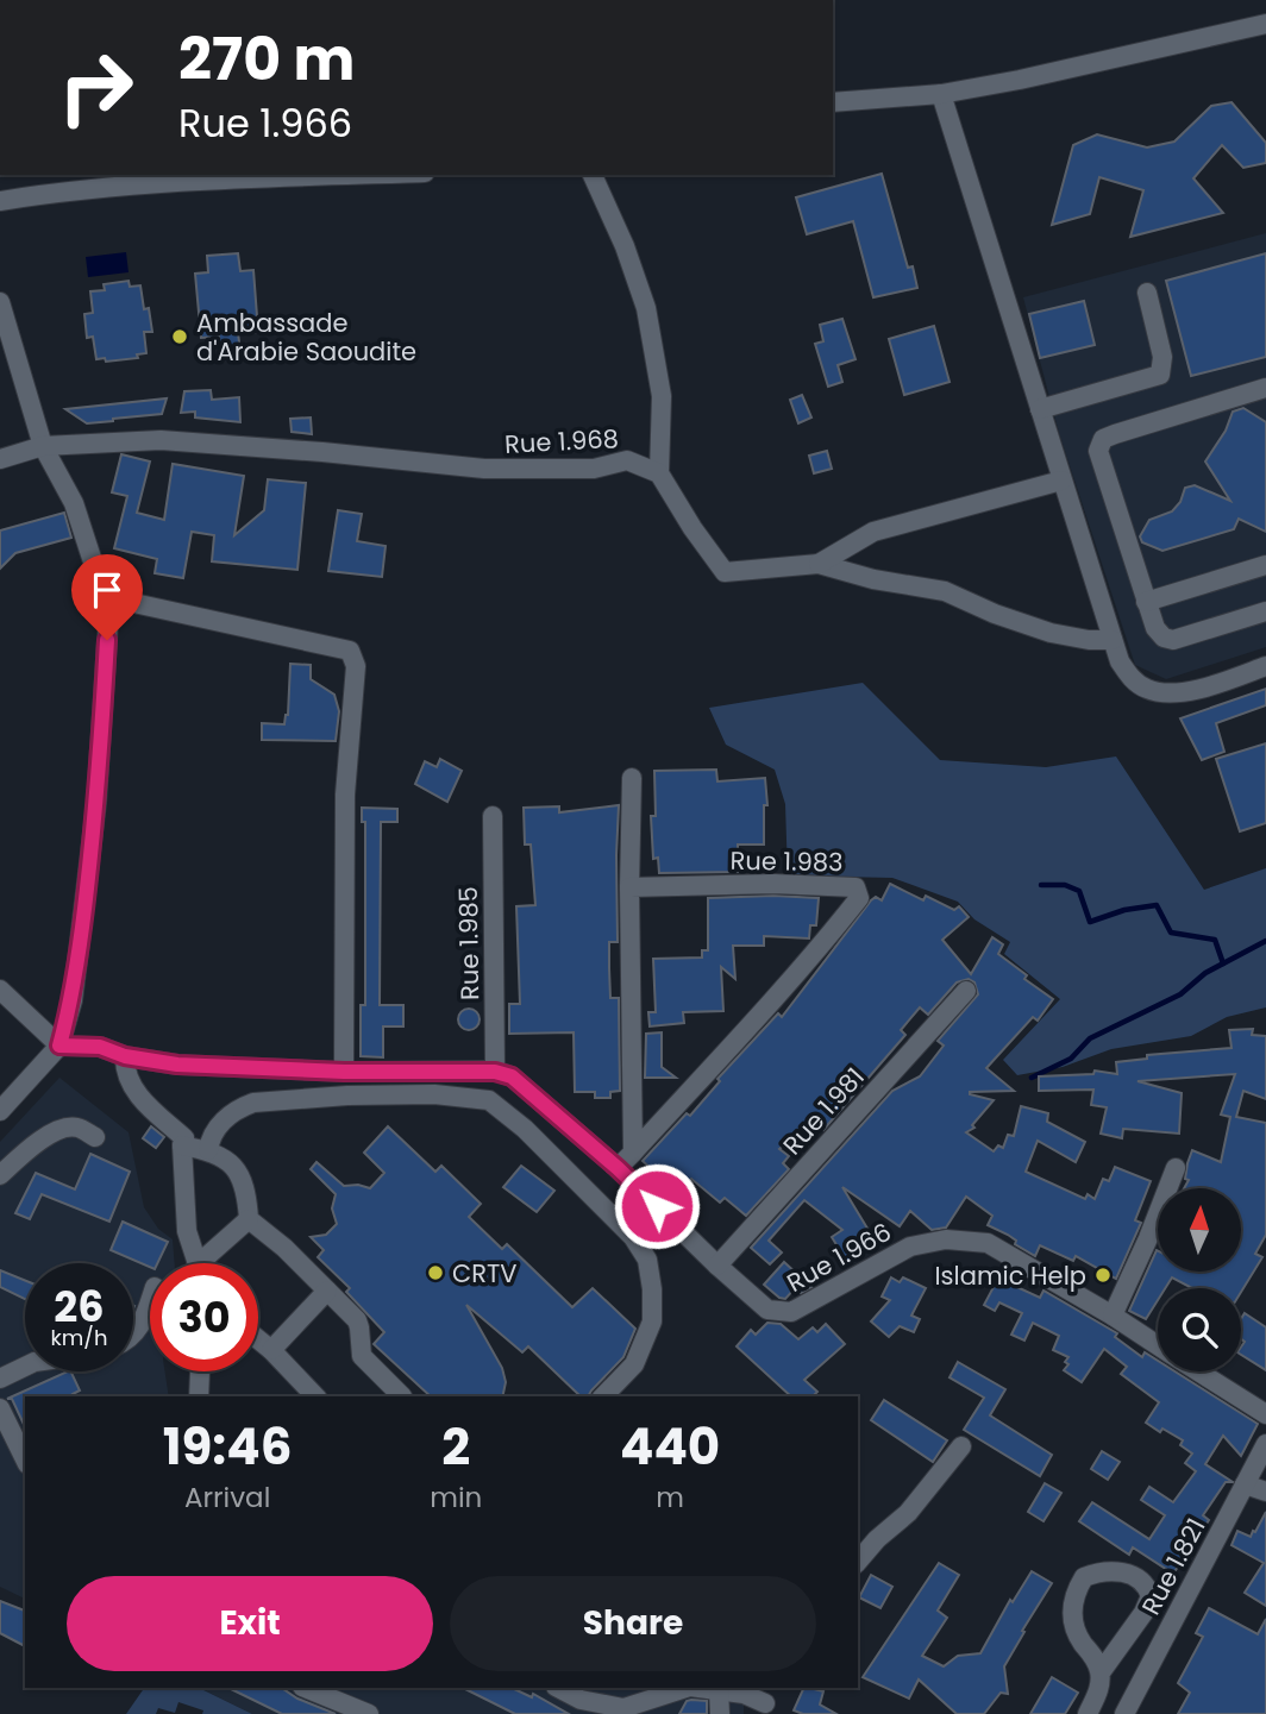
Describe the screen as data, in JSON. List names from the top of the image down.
{
  "streets": {
    "street": [
      "Rue 1.968",
      "Rue 1.983",
      "Rue 1.985",
      "Rue 1.981",
      "Rue 1.966",
      "Rue 1.821"
    ]
  },
  "crossings": [
    ["Rue 1.983", "Rue 1.966"],
    ["Rue 1.985", "Rue 1.966"],
    ["Rue 1.981", "Rue 1.966"]
  ],
  "places": ["Ambassade d'Arabie Saoudite", "CRTV", "Islamic Help"],
  "north": "top",
  "page": {
    "turn": ["270 m", "Rue 1.966"],
    "speed": "26 km/h",
    "limit": "30",
    "eta": [
      "19:46",
      "Arrival",
      "2",
      "min",
      "440",
      "m"
    ],
    "buttons": ["Exit", "Share"]
  }
}
